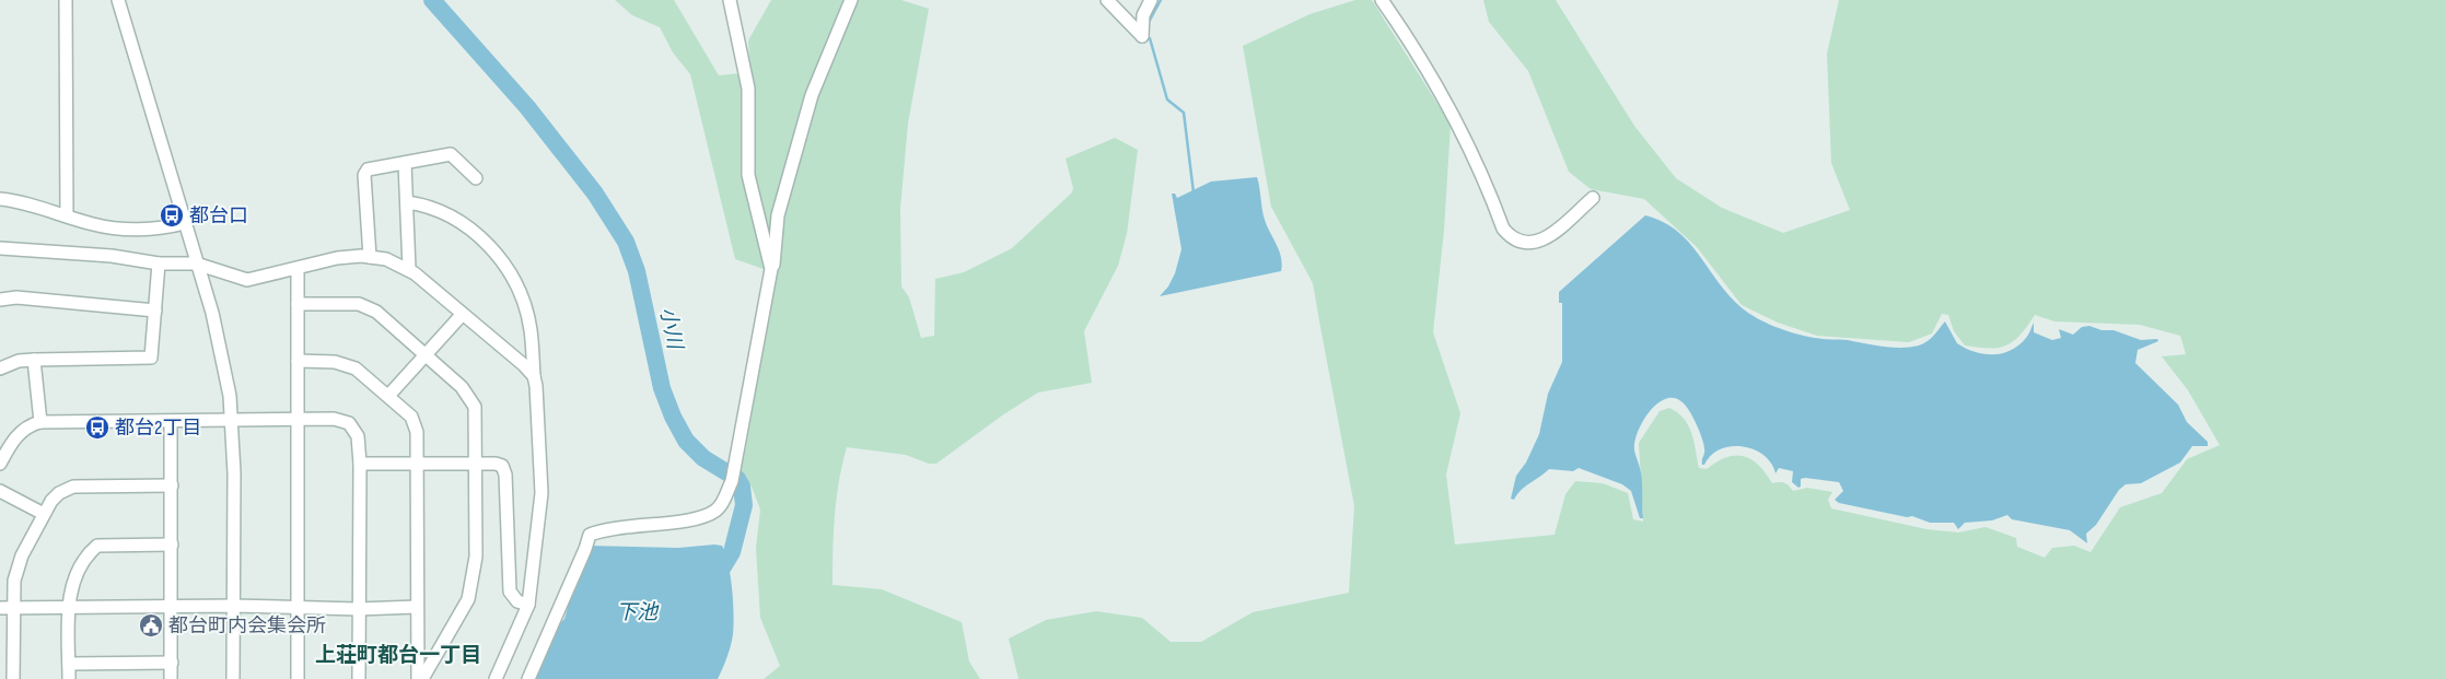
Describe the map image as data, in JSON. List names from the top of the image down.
{
  "districts": ["上荘町都台一丁目"],
  "water": ["小川", "下池"],
  "places": {
    "bus stop": ["都台口", "都台2丁目"],
    "public building": ["都台町内会集会所"]
  }
}
